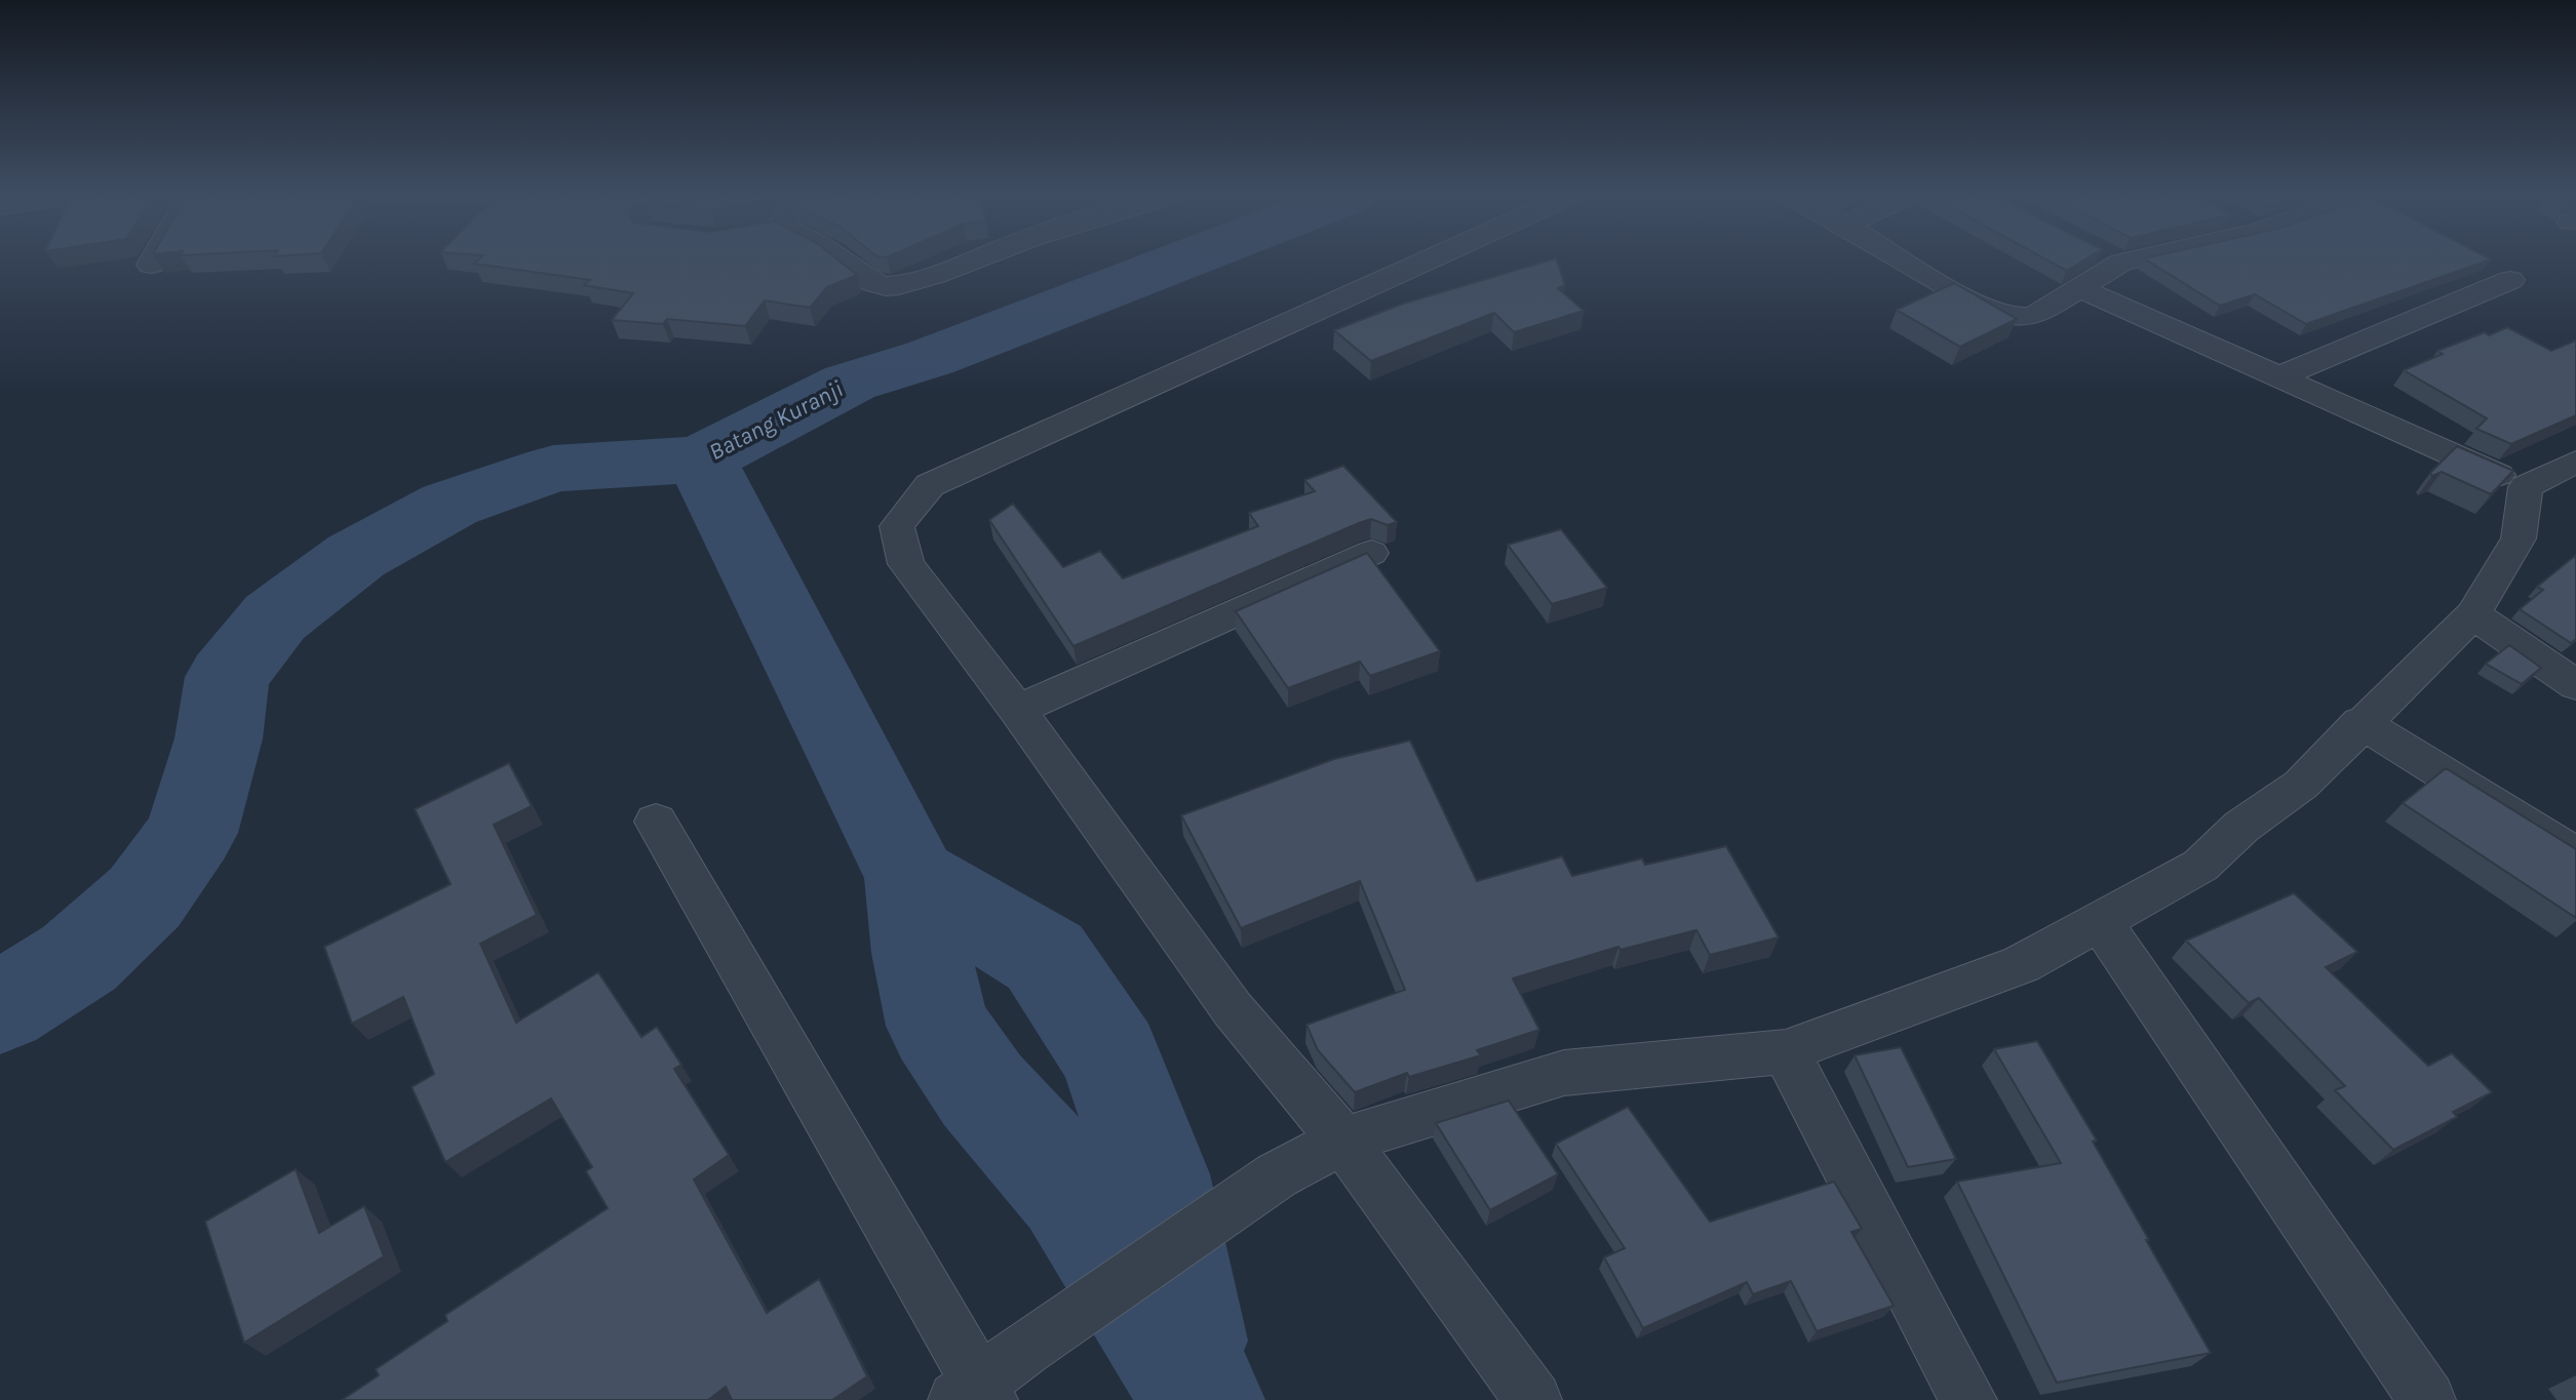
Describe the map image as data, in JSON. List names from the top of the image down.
{
  "water": ["Batang Kuranji"]
}
